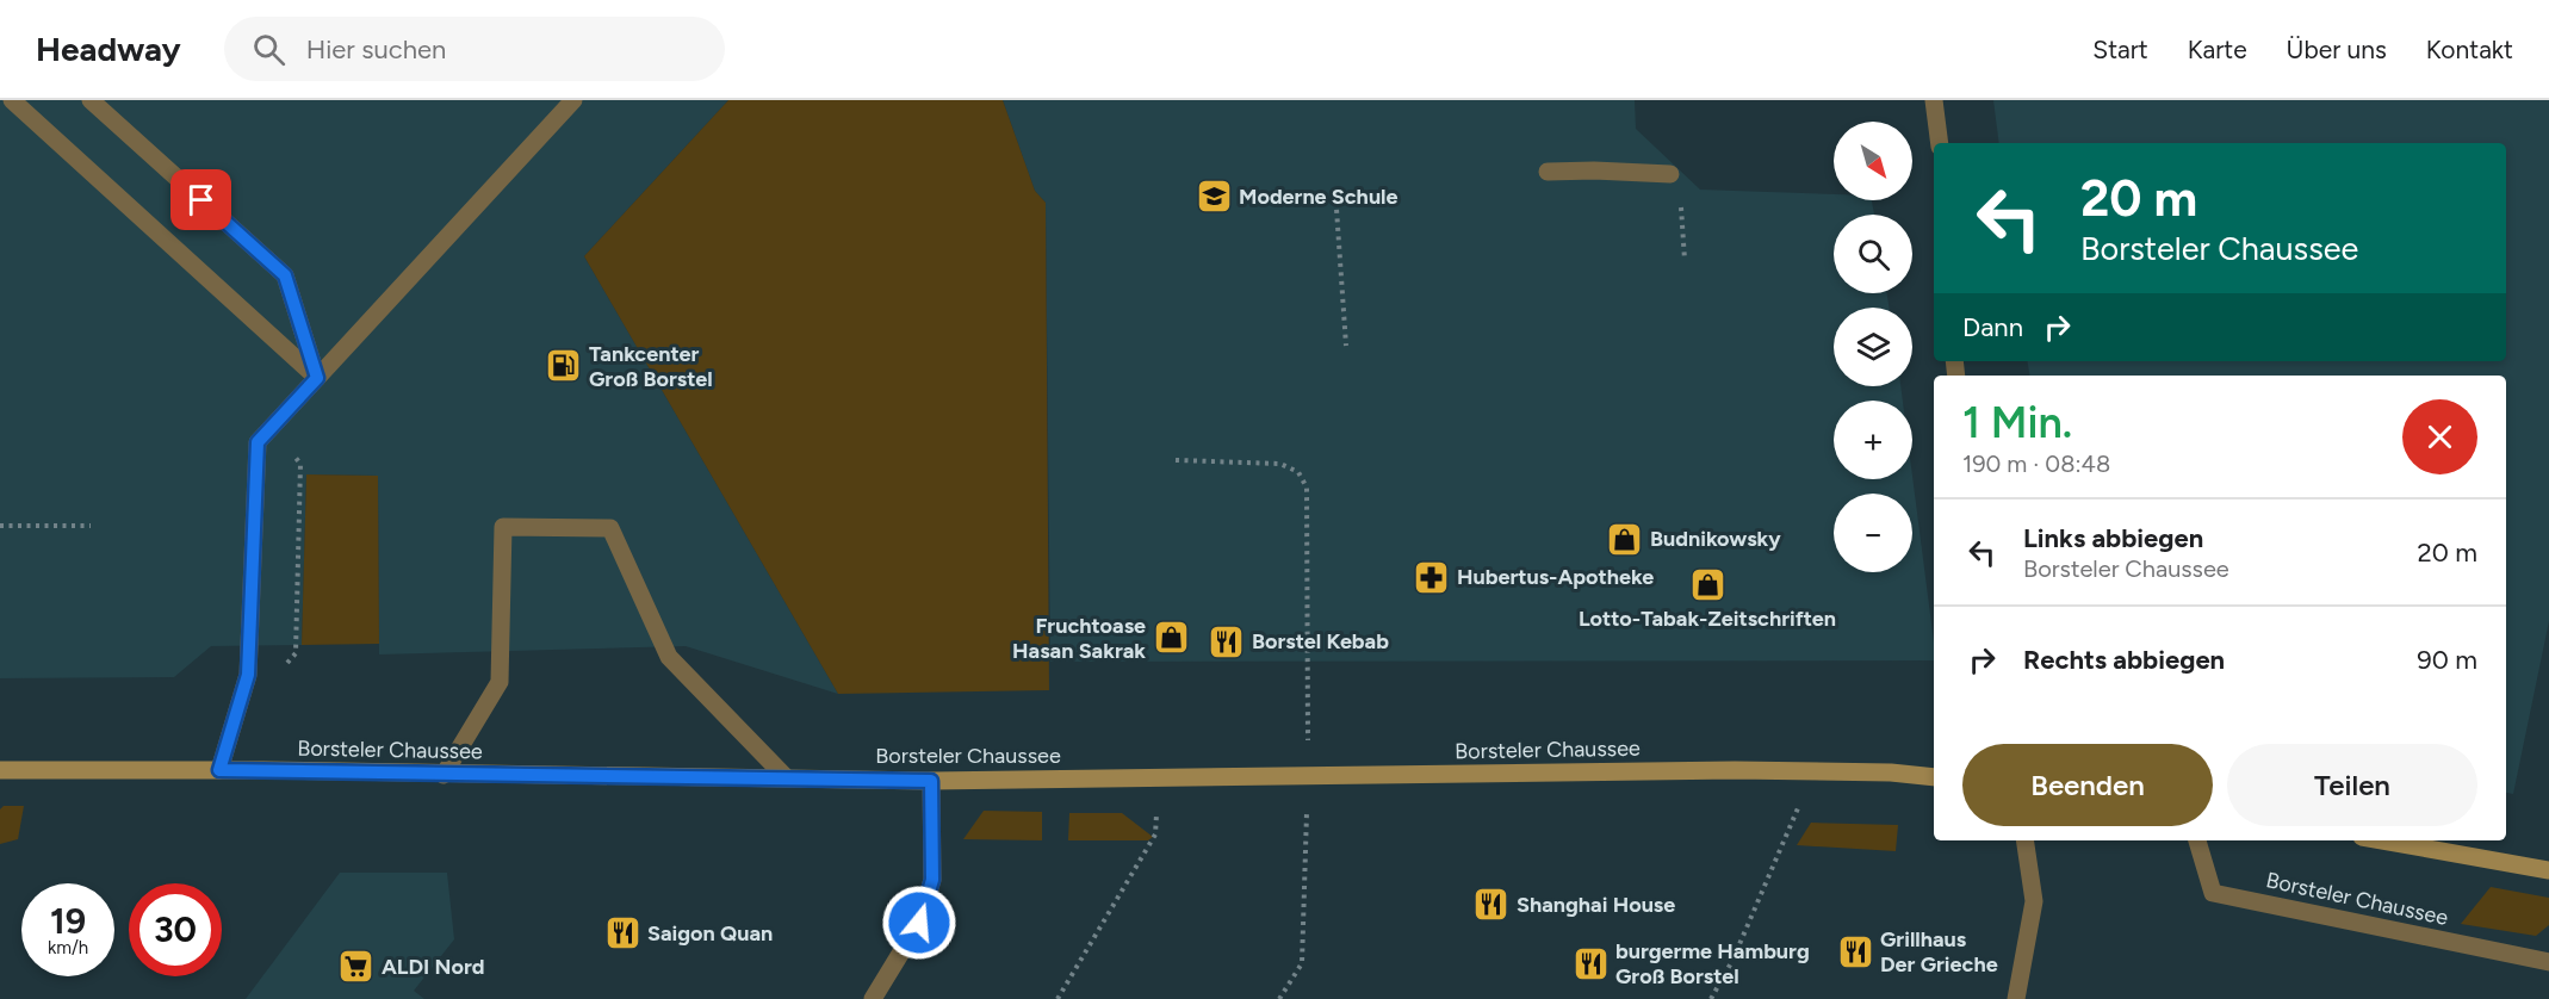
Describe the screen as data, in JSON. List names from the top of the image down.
{
  "streets": {
    "main road": ["Borsteler Chaussee"]
  },
  "places": {
    "school or university": ["Moderne Schule"],
    "fuel station": ["Tankcenter Groß Borstel"],
    "shop": ["Budnikowsky", "Lotto-Tabak-Zeitschriften", "Fruchtoase Hasan Sakrak"],
    "pharmacy": ["Hubertus-Apotheke"],
    "restaurant": [
      "Borstel Kebab",
      "Shanghai House",
      "Saigon Quan",
      "Grillhaus Der Grieche",
      "burgerme Hamburg Groß Borstel"
    ],
    "supermarket": ["ALDI Nord"]
  },
  "north": "bottom right",
  "page": {
    "header": "Headway",
    "search": "Hier suchen",
    "nav": [
      "Start",
      "Karte",
      "Über uns",
      "Kontakt"
    ],
    "map_buttons": ["+", "−"],
    "turn": ["20 m", "Borsteler Chaussee"],
    "then": "Dann",
    "heading": ["1 Min.", "190 m · 08:48"],
    "list": [
      {
        "name": "Links abbiegen",
        "note": "Borsteler Chaussee",
        "value": "20 m"
      },
      {
        "name": "Rechts abbiegen",
        "value": "90 m"
      }
    ],
    "buttons": ["Beenden", "Teilen"],
    "speed": "19 km/h",
    "limit": "30"
  }
}
